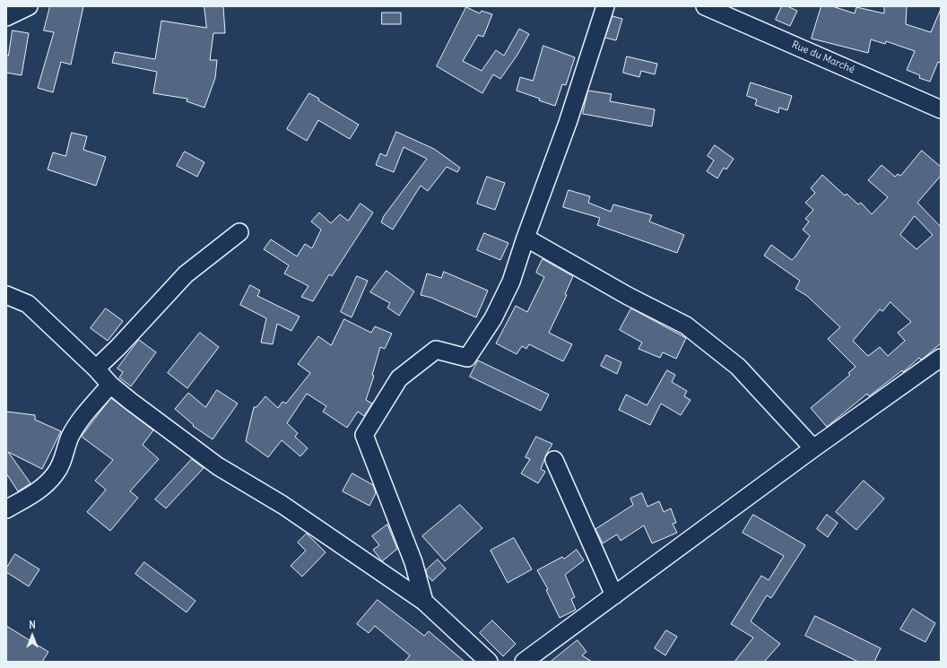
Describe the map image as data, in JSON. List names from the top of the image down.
{
  "streets": {
    "street": ["Rue du Marché"]
  },
  "north": "top"
}
